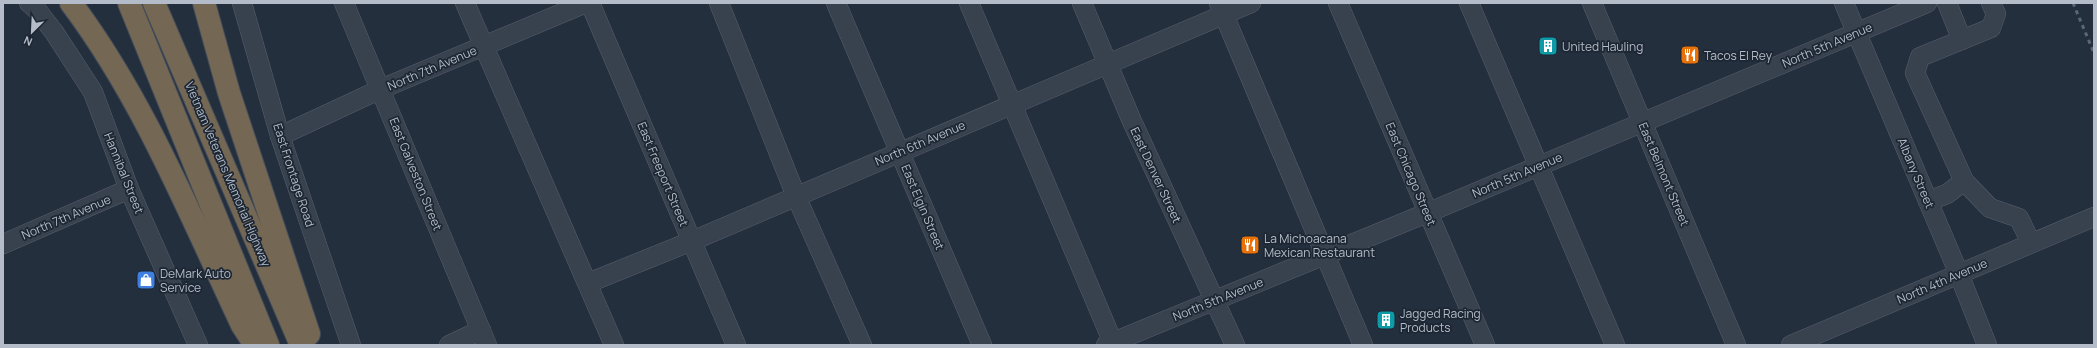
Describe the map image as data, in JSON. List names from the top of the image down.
{
  "streets": {
    "highway": ["Vietnam Veterans Memorial Highway"],
    "street": [
      "North 5th Avenue",
      "North 7th Avenue",
      "North 6th Avenue",
      "Hannibal Street",
      "Albany Street",
      "East Galveston Street",
      "East Freeport Street",
      "East Chicago Street",
      "East Belmont Street",
      "East Frontage Road",
      "East Denver Street",
      "East Elgin Street",
      "North 4th Avenue"
    ]
  },
  "crossings": [
    ["North 5th Avenue", "Albany Street"],
    ["North 5th Avenue", "East Chicago Street"],
    ["North 5th Avenue", "East Belmont Street"],
    ["North 5th Avenue", "East Denver Street"],
    ["North 7th Avenue", "Hannibal Street"],
    ["North 7th Avenue", "East Galveston Street"],
    ["North 7th Avenue", "East Frontage Road"],
    ["North 6th Avenue", "East Freeport Street"],
    ["North 6th Avenue", "East Denver Street"],
    ["North 6th Avenue", "East Elgin Street"],
    ["Albany Street", "North 4th Avenue"]
  ],
  "places": {
    "building": ["United Hauling", "Jagged Racing Products"],
    "restaurant": ["Tacos El Rey", "La Michoacana Mexican Restaurant"],
    "shop": ["DeMark Auto Service"]
  },
  "north": "bottom left"
}
